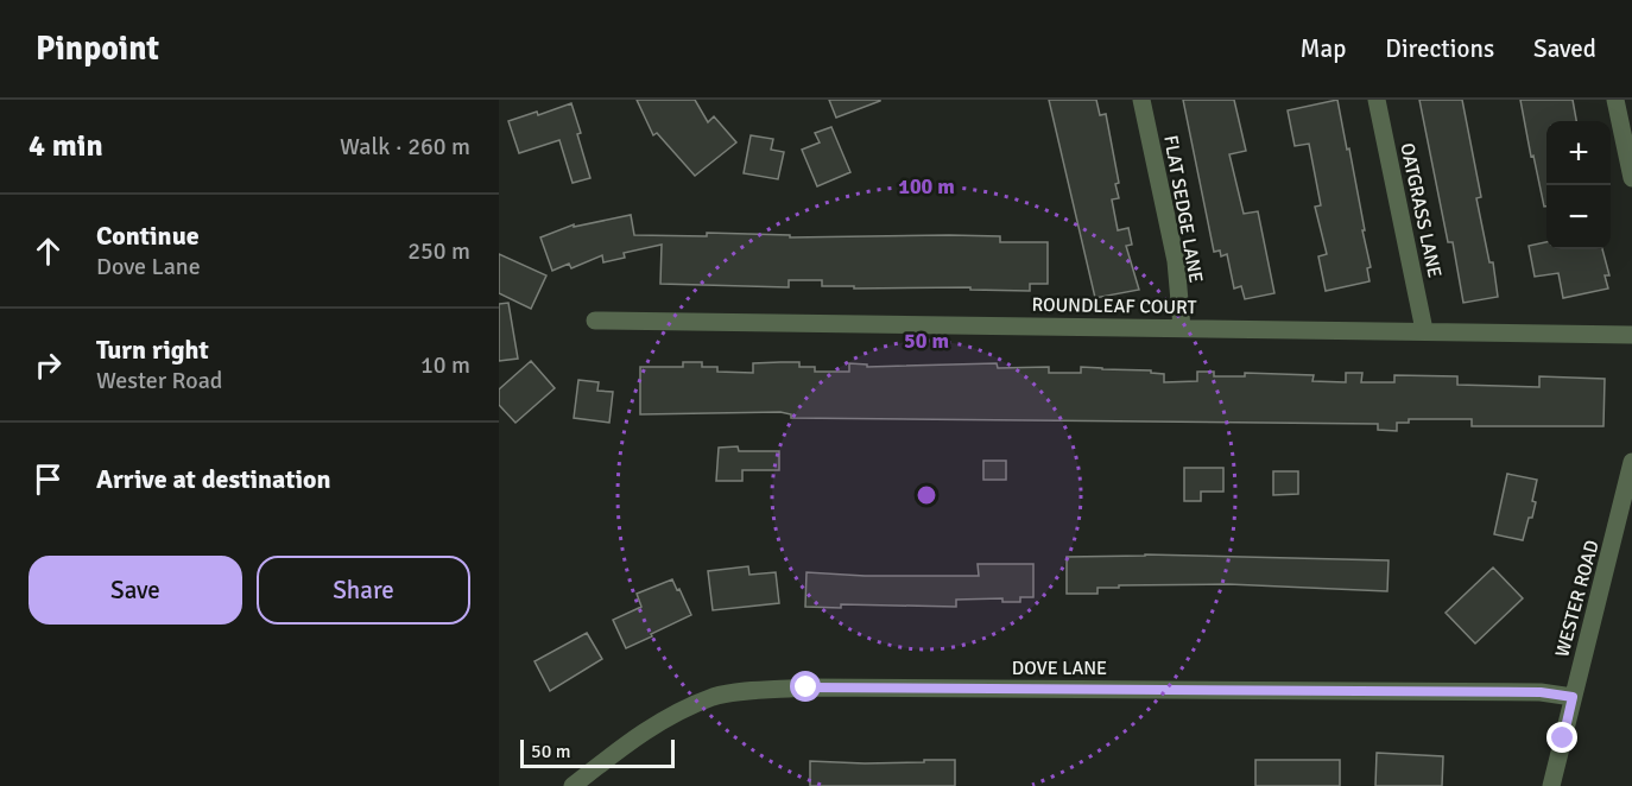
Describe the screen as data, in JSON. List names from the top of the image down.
{
  "streets": {
    "street": [
      "FLAT SEDGE LANE",
      "OATGRASS LANE",
      "ROUNDLEAF COURT",
      "WESTER ROAD",
      "DOVE LANE"
    ]
  },
  "crossings": [
    ["FLAT SEDGE LANE", "ROUNDLEAF COURT"],
    ["OATGRASS LANE", "ROUNDLEAF COURT"],
    ["WESTER ROAD", "DOVE LANE"]
  ],
  "scale_bar": "50 m",
  "page": {
    "header": "Pinpoint",
    "nav": ["Map", "Directions", "Saved"],
    "heading": ["4 min", "Walk · 260 m"],
    "map_buttons": ["+", "−"],
    "list": [
      ["Continue", "Dove Lane", "250 m"],
      ["Turn right", "Wester Road", "10 m"],
      "Arrive at destination"
    ],
    "buttons": ["Save", "Share"],
    "scale": "50 m"
  },
  "rings": ["100 m", "50 m"]
}
